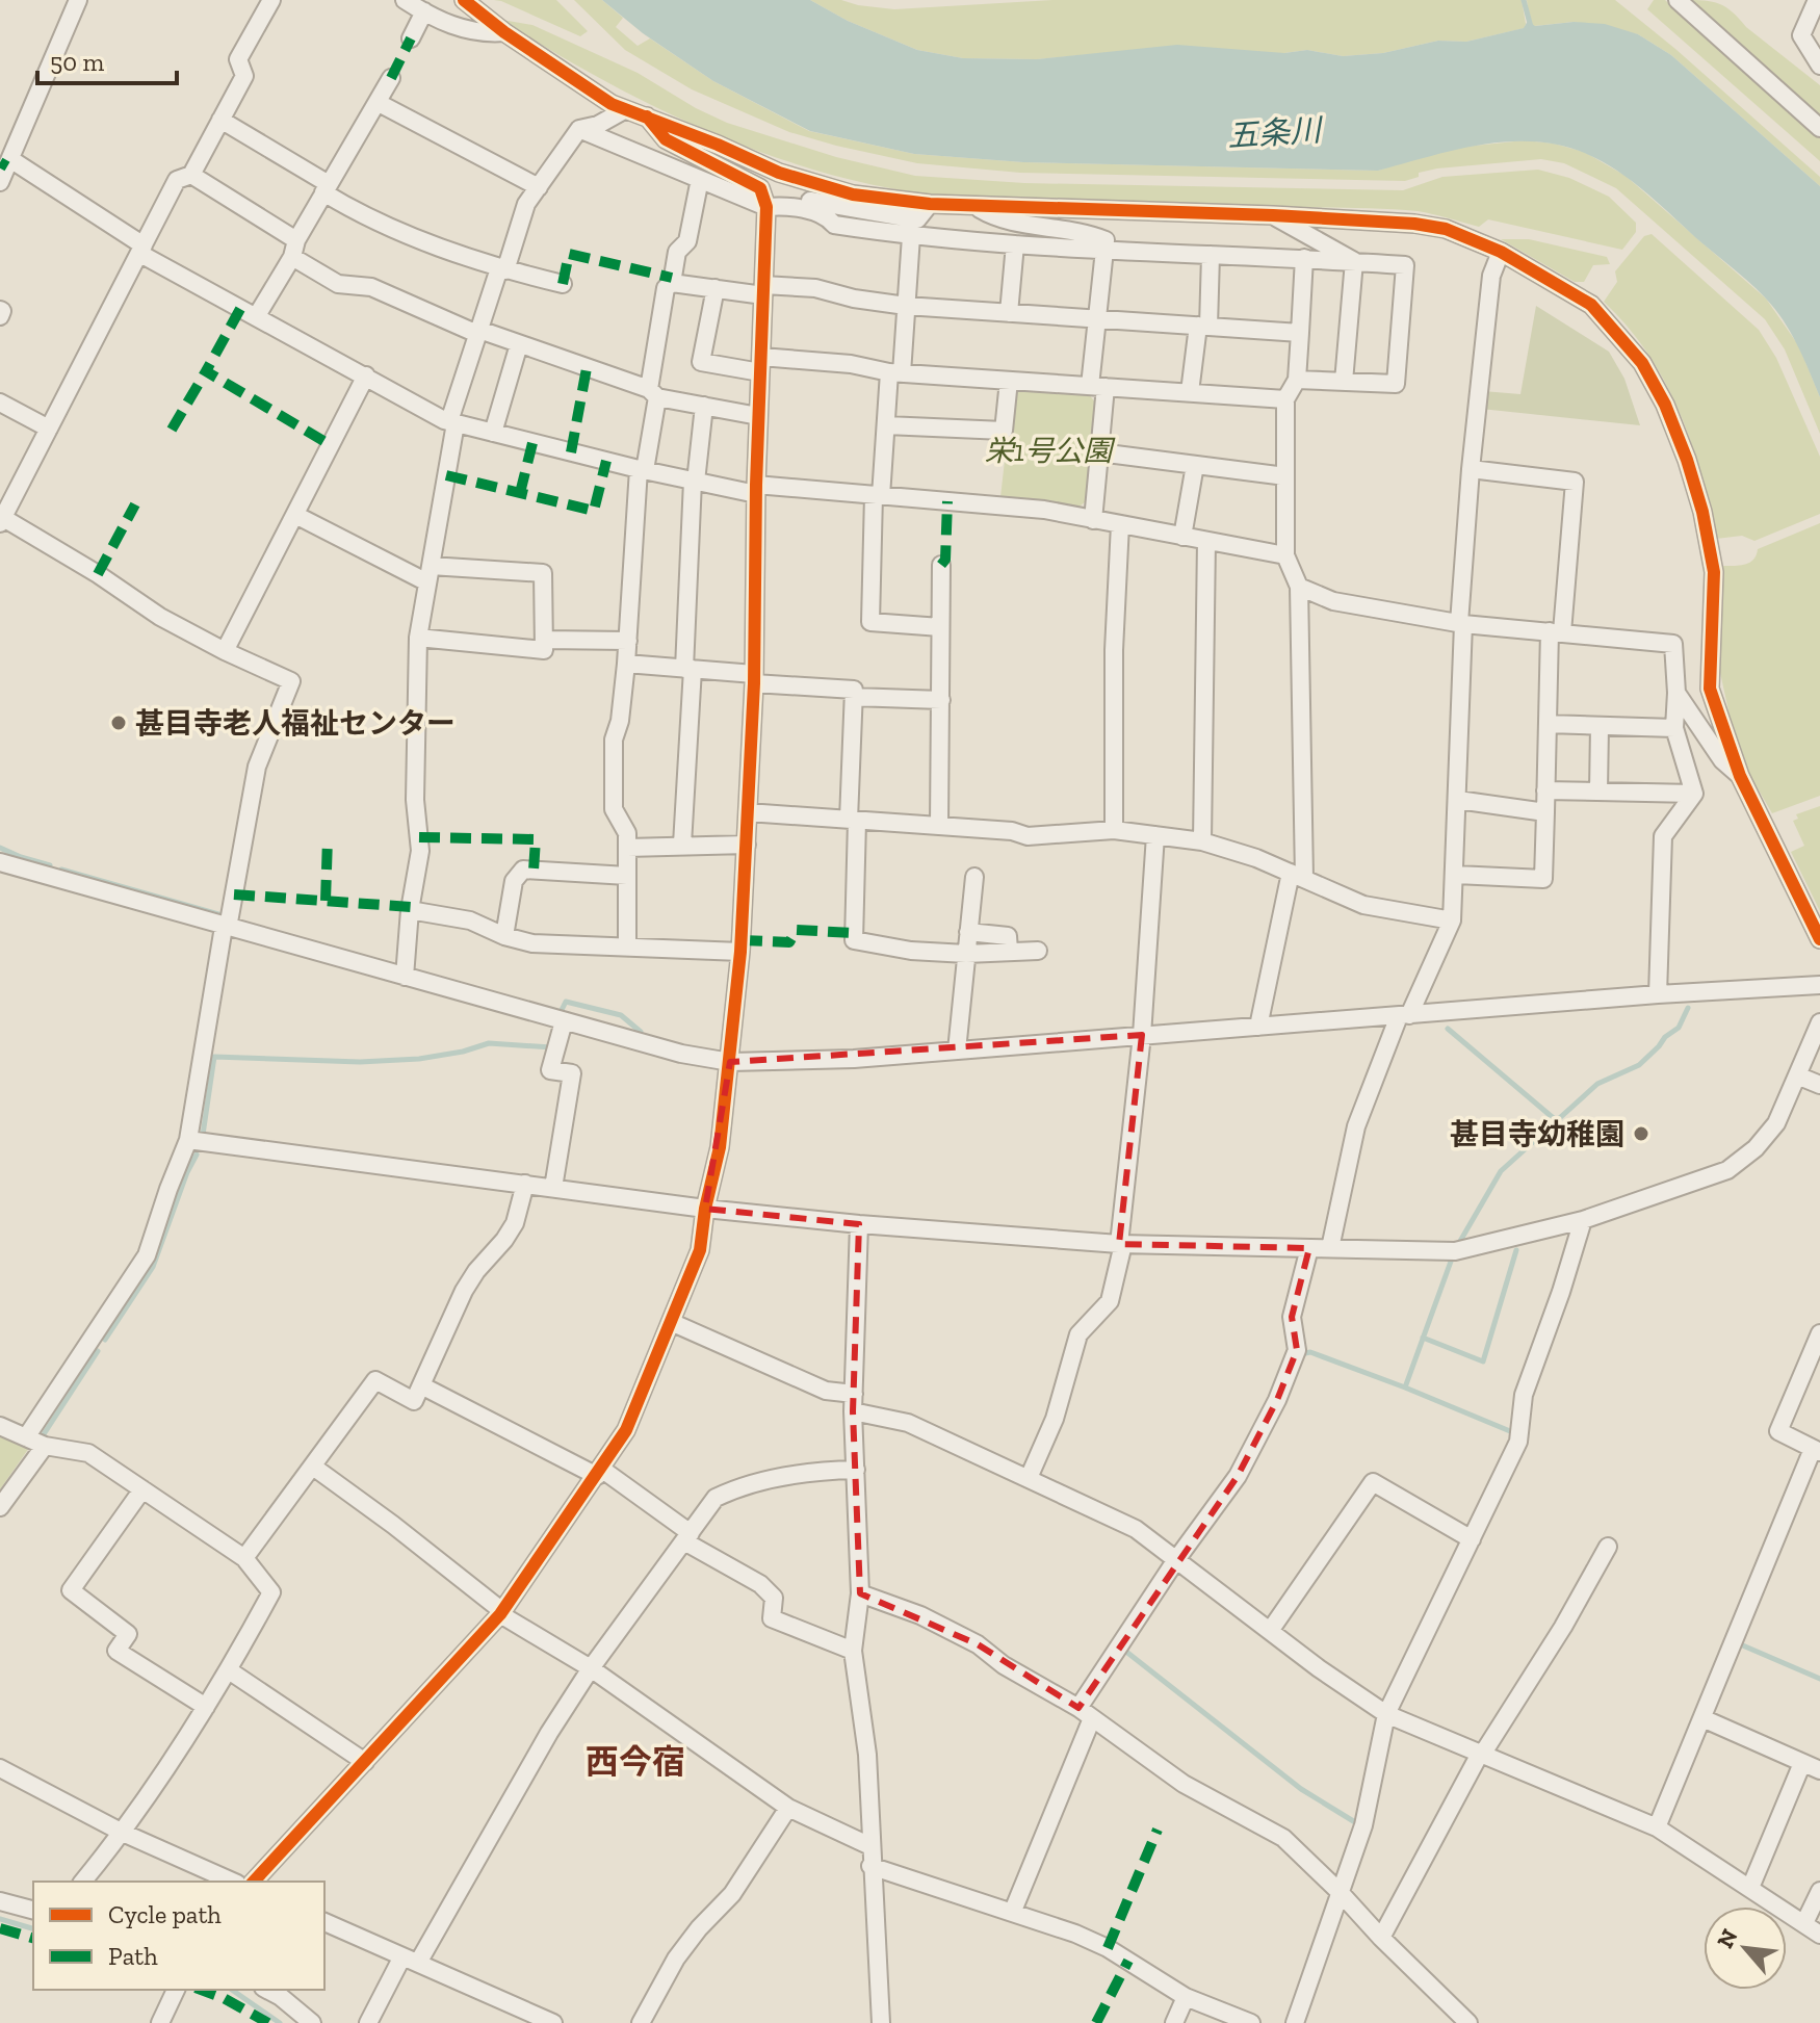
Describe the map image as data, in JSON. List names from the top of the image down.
{
  "districts": ["西今宿"],
  "water": ["五条川"],
  "parks": ["栄1号公園"],
  "places": ["甚目寺老人福祉センター", "甚目寺幼稚園"],
  "legend": ["Cycle path", "Path"],
  "scale_bar": "50 m",
  "north": "top left"
}
